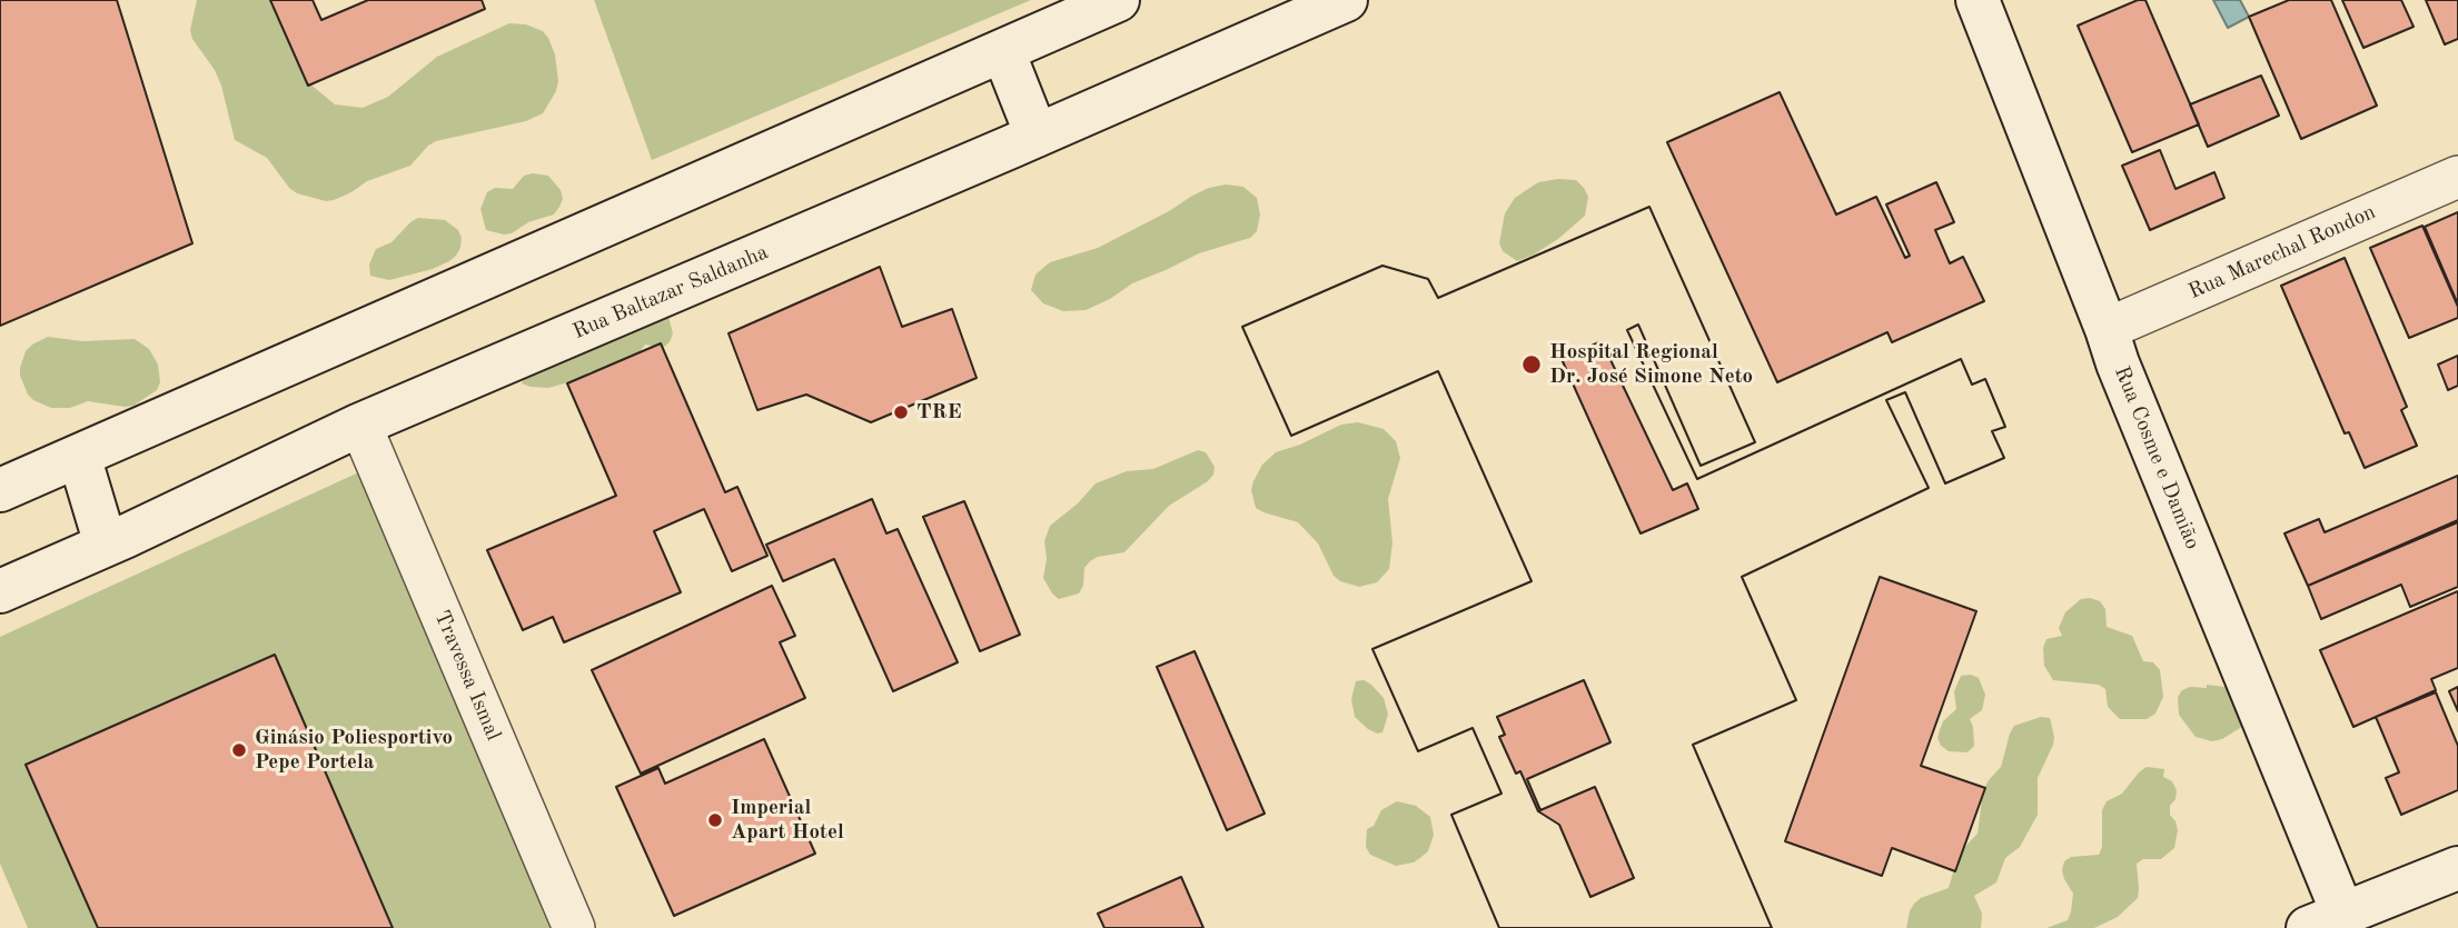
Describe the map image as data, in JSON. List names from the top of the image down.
{
  "streets": {
    "main road": ["Rua Baltazar Saldanha", "Rua Cosme e Damião"],
    "street": ["Rua Marechal Rondon", "Travessa Ismal"]
  },
  "crossings": [
    ["Rua Marechal Rondon", "Rua Cosme e Damião"],
    ["Rua Baltazar Saldanha", "Travessa Ismal"]
  ],
  "places": [
    "Hospital Regional Dr. José Simone Neto",
    "TRE",
    "Ginásio Poliesportivo Pepe Portela",
    "Imperial Apart Hotel"
  ]
}
